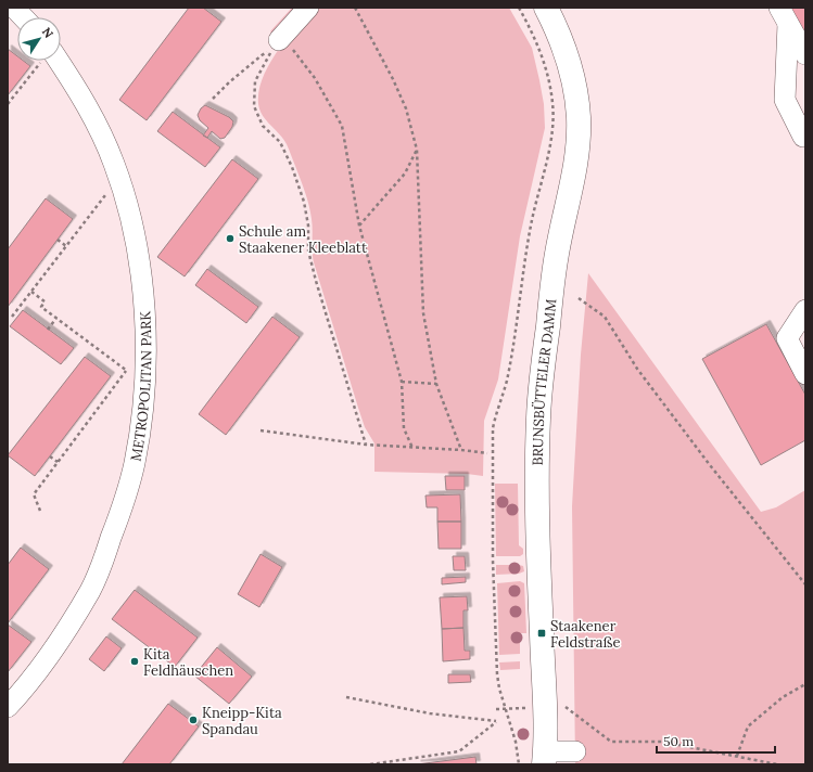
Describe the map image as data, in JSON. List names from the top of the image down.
{
  "streets": {
    "main road": ["BRUNSBÜTTELER DAMM"],
    "street": ["METROPOLITAN PARK"]
  },
  "places": {
    "other": ["Schule am Staakener Kleeblatt", "Kita Feldhäuschen", "Kneipp-Kita Spandau"],
    "transit": ["Staakener Feldstraße"]
  },
  "scale_bar": "50 m",
  "north": "top right"
}
